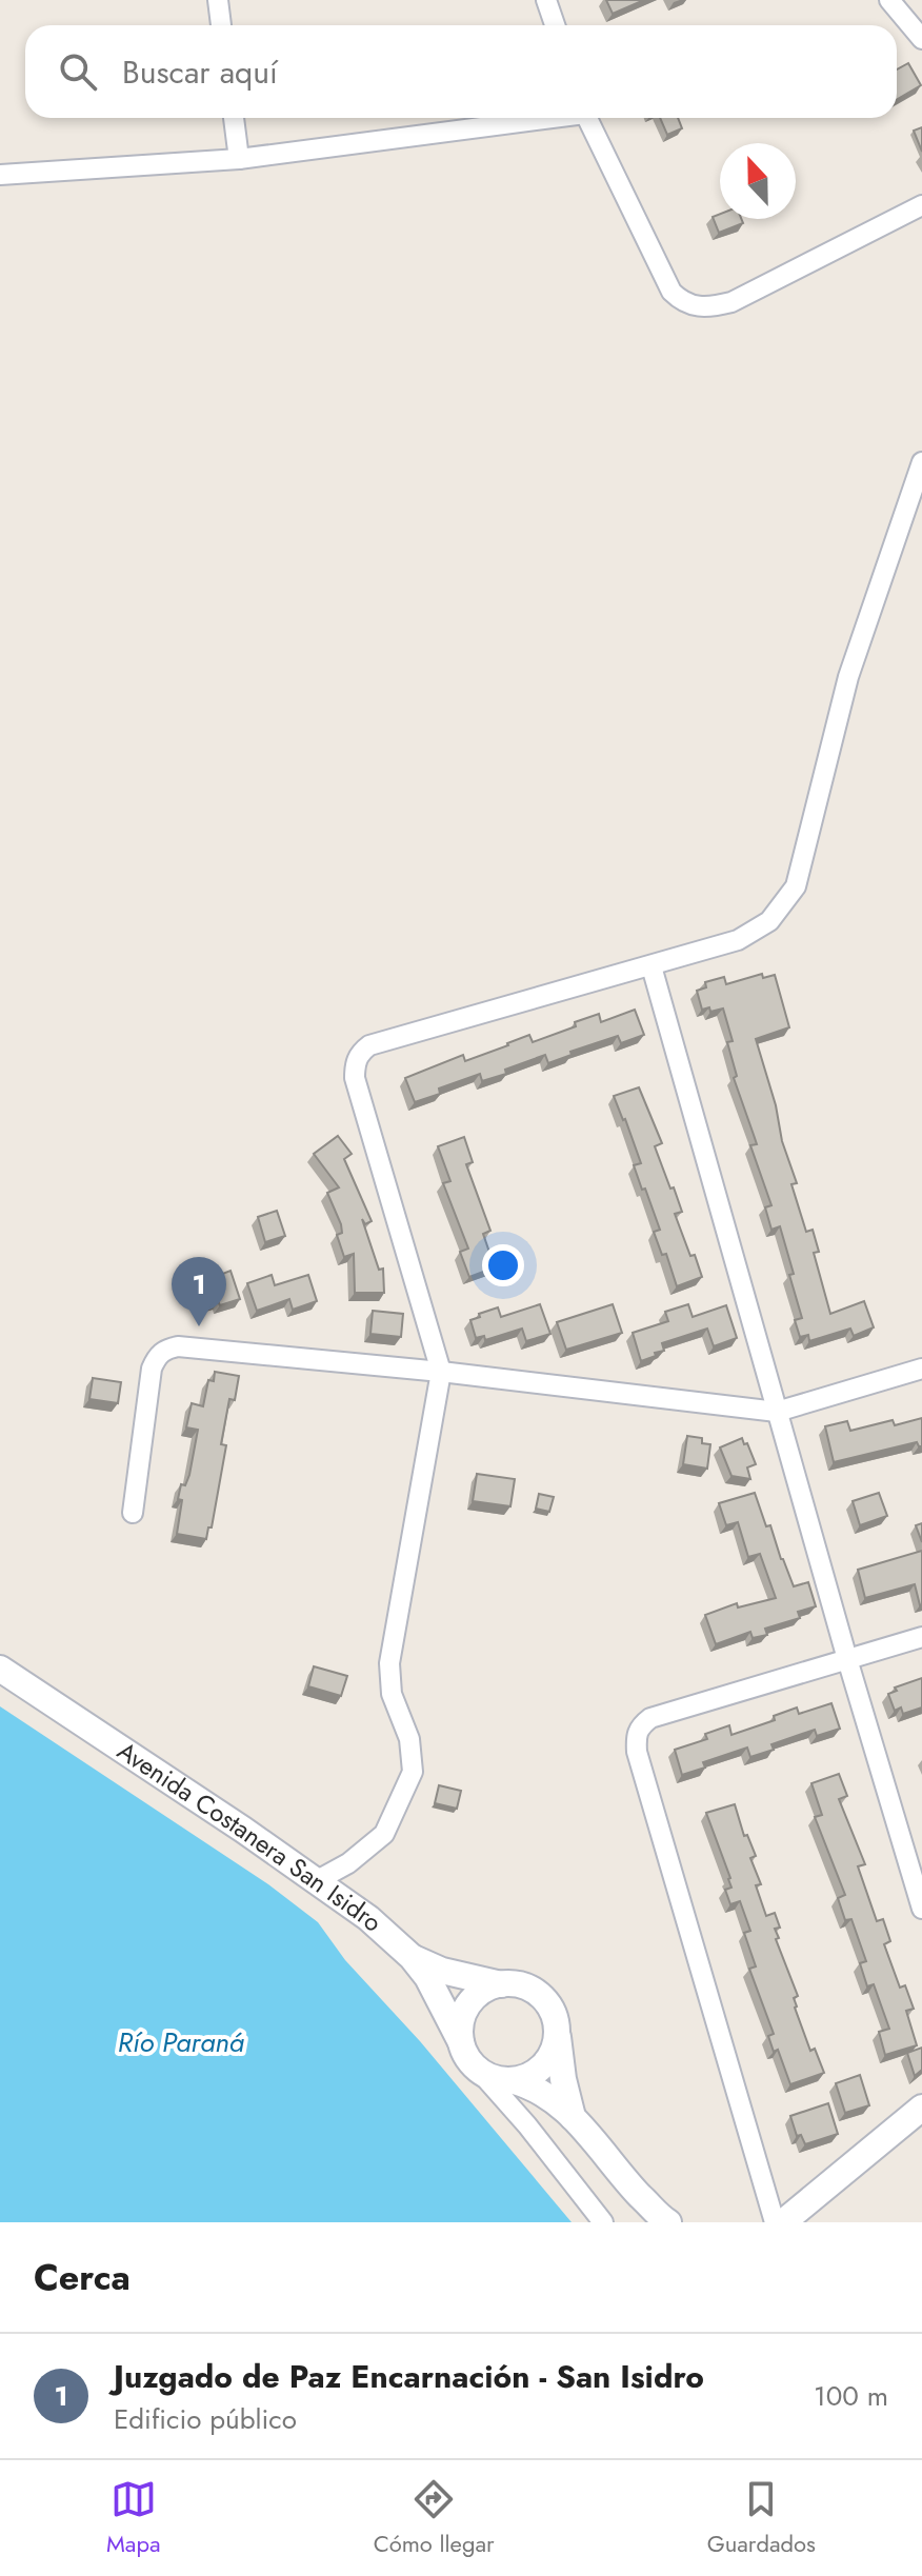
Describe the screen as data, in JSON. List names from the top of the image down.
{
  "streets": {
    "main road": ["Avenida Costanera San Isidro"]
  },
  "water": ["Río Paraná"],
  "north": "top",
  "page": {
    "search": "Buscar aquí",
    "pins": "1",
    "heading": "Cerca",
    "list": [
      {
        "mark": "1",
        "name": "Juzgado de Paz Encarnación - San Isidro",
        "note": "Edificio público",
        "value": "100 m"
      }
    ],
    "nav": ["Mapa", "Cómo llegar", "Guardados"]
  }
}
